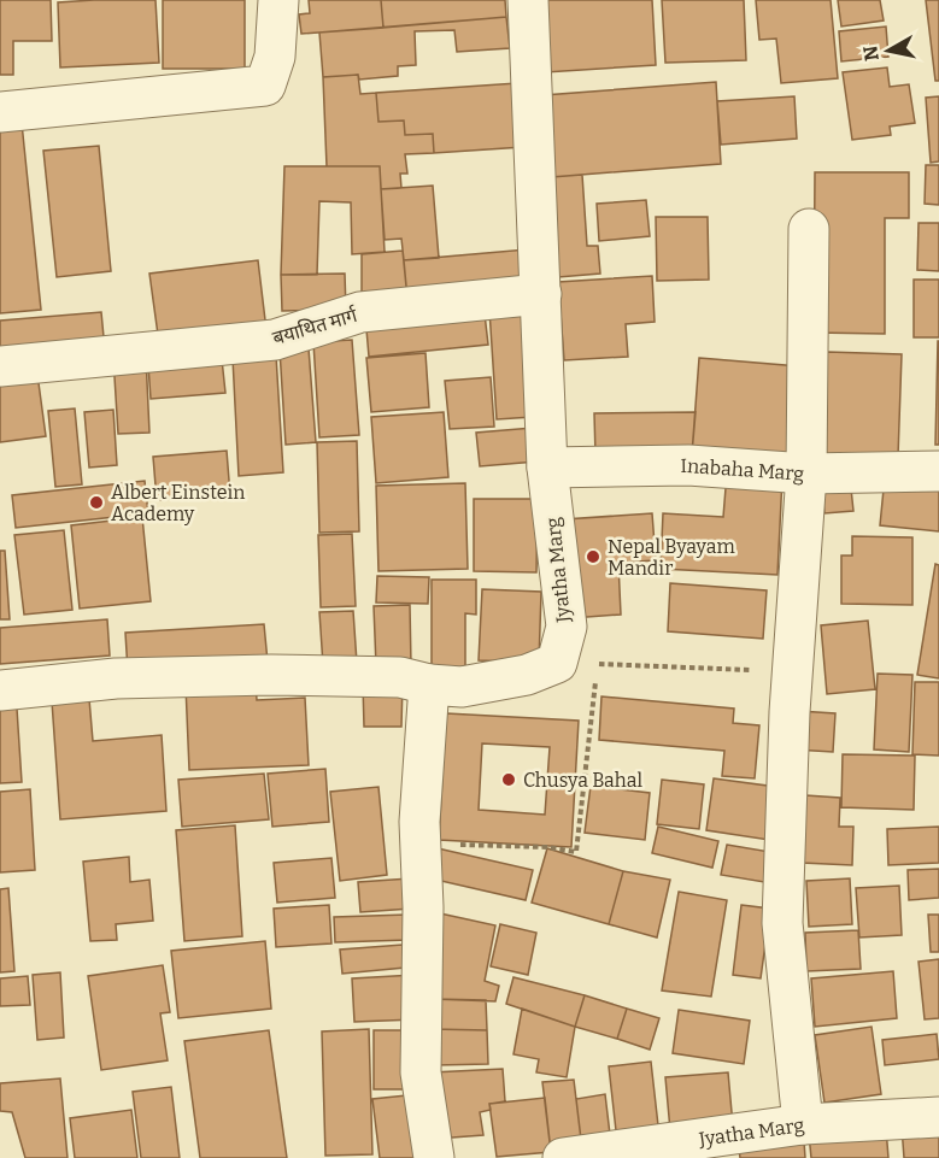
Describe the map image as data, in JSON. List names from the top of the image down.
{
  "streets": {
    "street": ["बयाथित मार्ग", "Inabaha Marg", "Jyatha Marg"]
  },
  "crossings": [
    ["बयाथित मार्ग", "Jyatha Marg"],
    ["Inabaha Marg", "Jyatha Marg"]
  ],
  "places": ["Albert Einstein Academy", "Nepal Byayam Mandir", "Chusya Bahal"],
  "north": "left"
}
